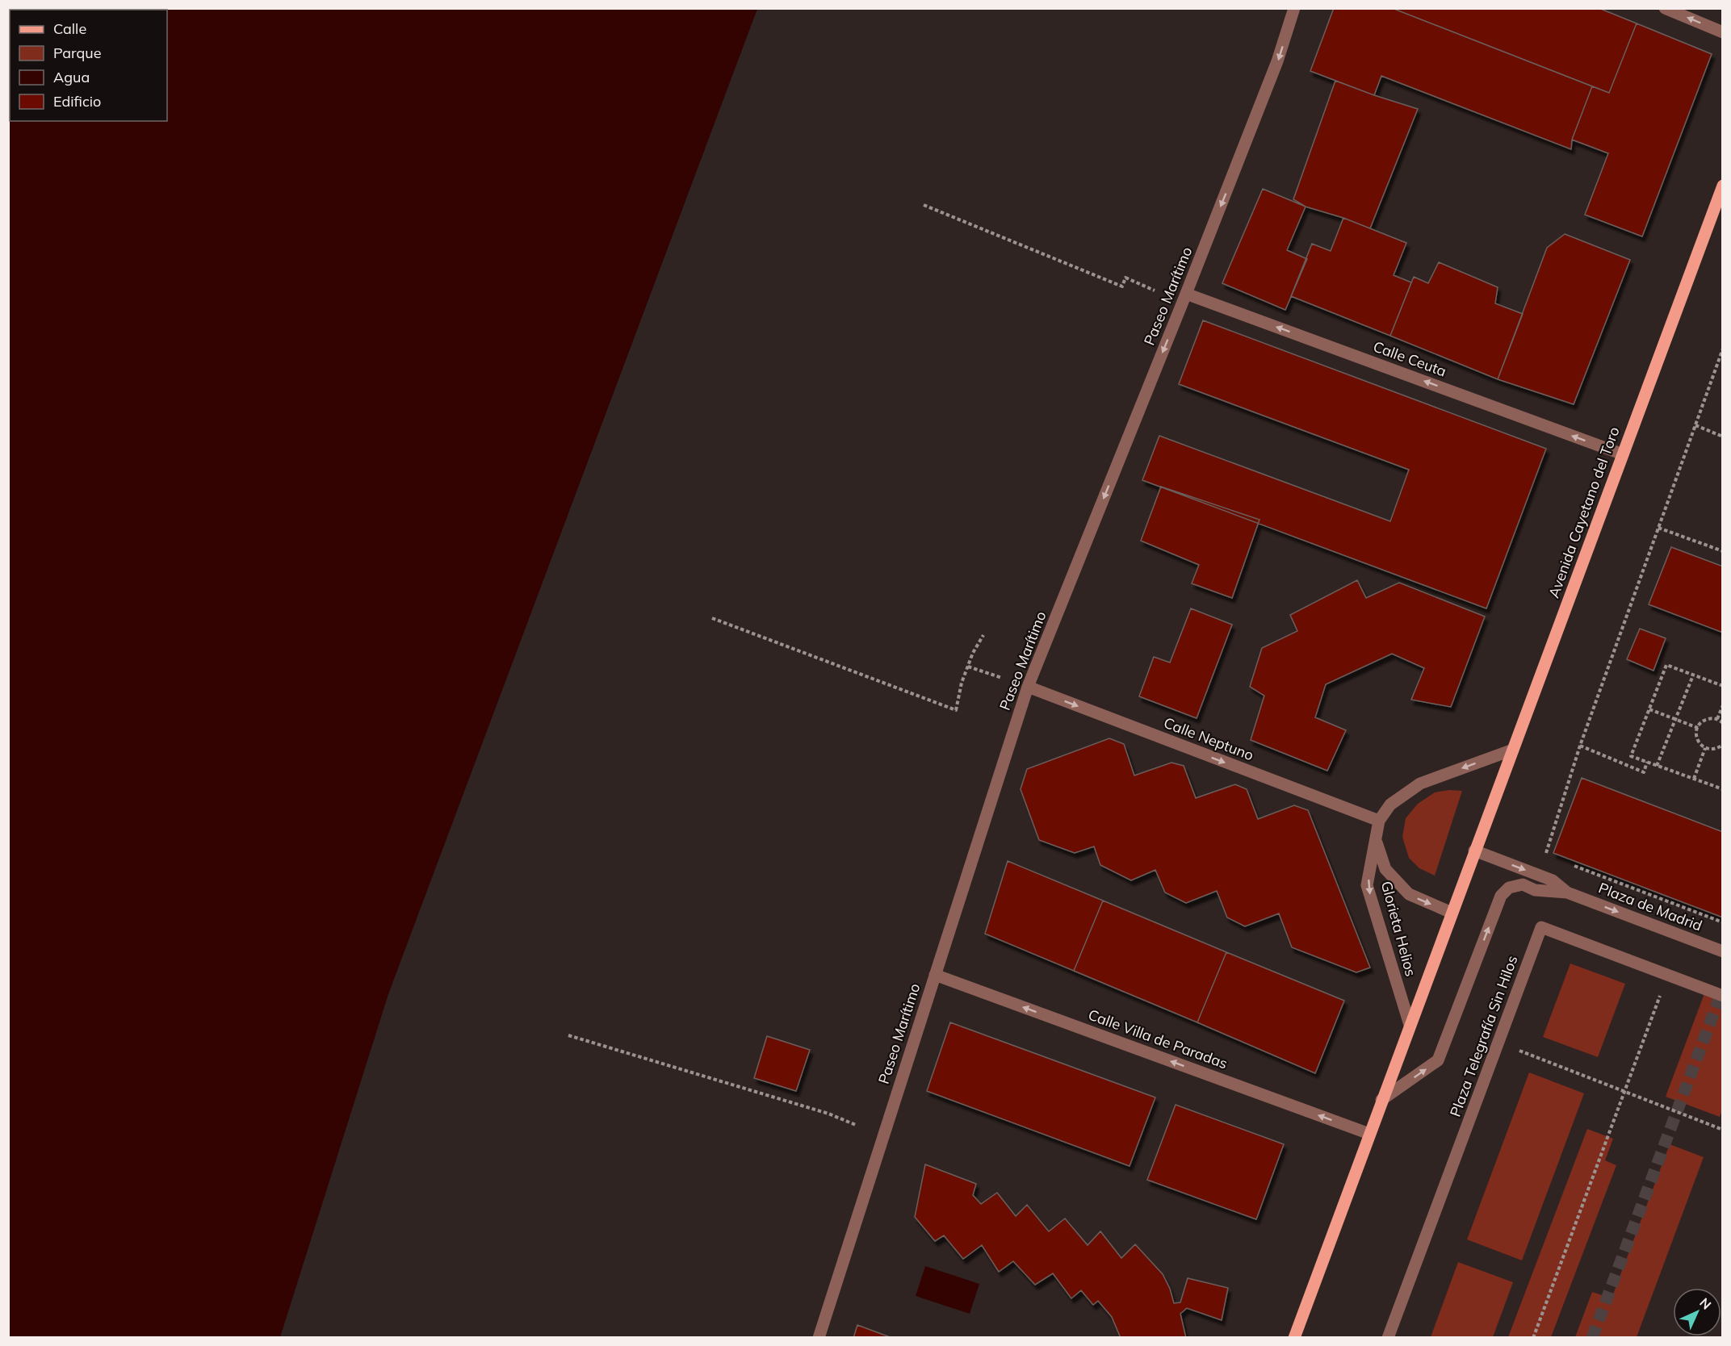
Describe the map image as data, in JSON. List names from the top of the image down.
{
  "streets": {
    "main road": ["Avenida Cayetano del Toro"],
    "street": [
      "Paseo Marítimo",
      "Calle Ceuta",
      "Calle Neptuno",
      "Plaza de Madrid",
      "Glorieta Helios",
      "Plaza Telegrafía Sin Hilos",
      "Calle Villa de Paradas"
    ]
  },
  "crossings": [
    ["Paseo Marítimo", "Calle Ceuta"],
    ["Paseo Marítimo", "Calle Neptuno"],
    ["Paseo Marítimo", "Calle Villa de Paradas"],
    ["Calle Ceuta", "Avenida Cayetano del Toro"],
    ["Avenida Cayetano del Toro", "Plaza de Madrid"],
    ["Avenida Cayetano del Toro", "Glorieta Helios"],
    ["Avenida Cayetano del Toro", "Calle Villa de Paradas"],
    ["Calle Neptuno", "Glorieta Helios"]
  ],
  "one_way": [
    "Paseo Marítimo",
    "Calle Ceuta",
    "Calle Neptuno",
    "Calle Villa de Paradas"
  ],
  "legend": [
    "Calle",
    "Parque",
    "Agua",
    "Edificio"
  ],
  "north": "top right"
}
